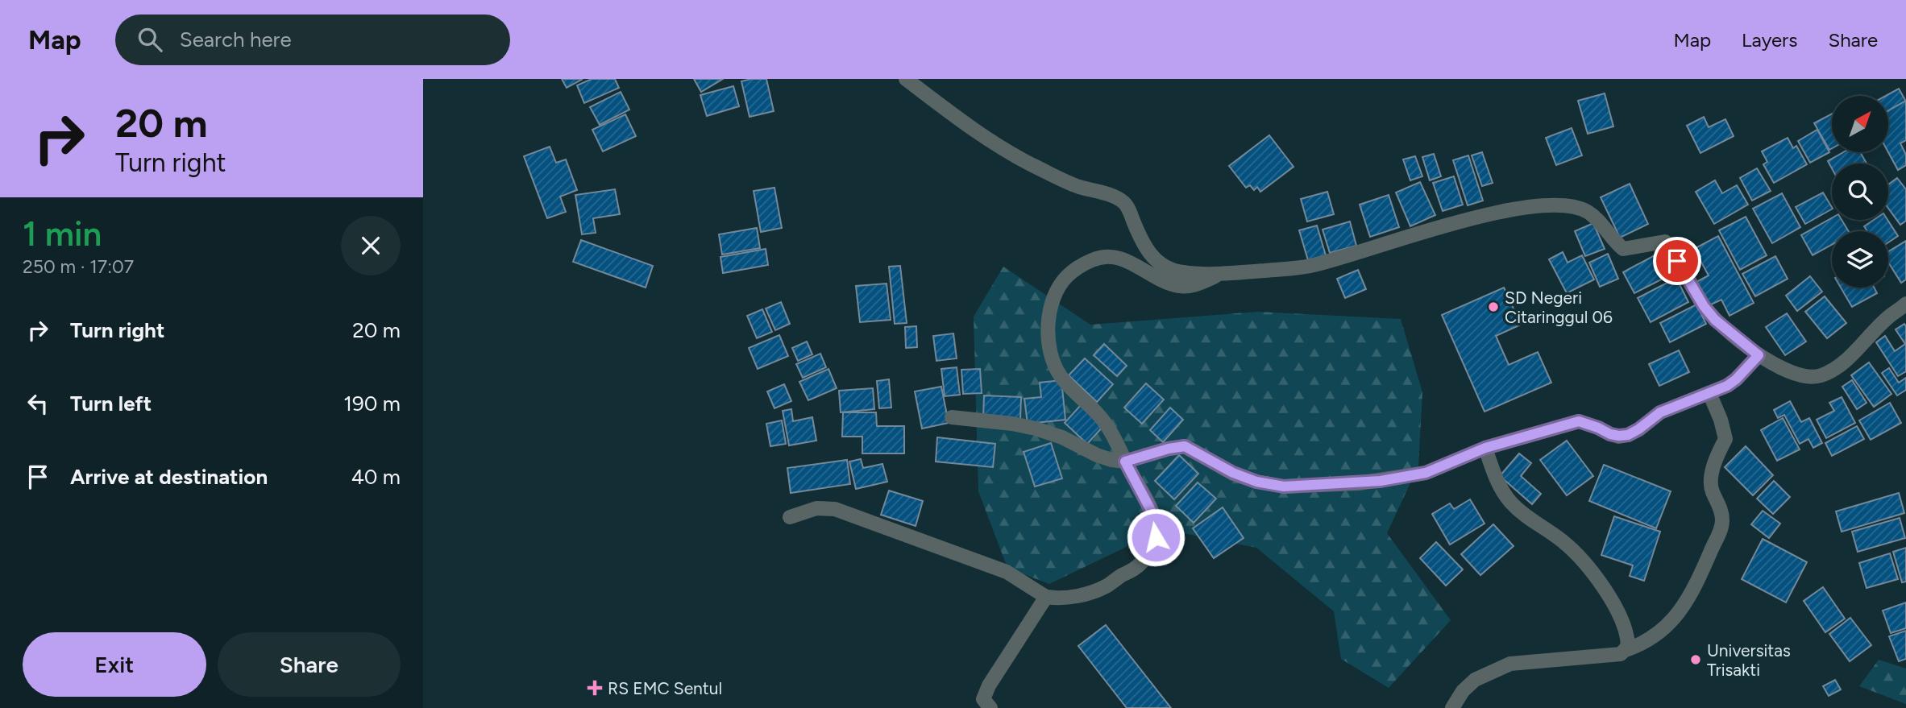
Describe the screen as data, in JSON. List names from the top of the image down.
{
  "places": {
    "other": ["SD Negeri Citaringgul 06", "Universitas Trisakti"],
    "health": ["RS EMC Sentul"]
  },
  "north": "top right",
  "page": {
    "header": "Map",
    "search": "Search here",
    "nav": ["Map", "Layers", "Share"],
    "turn": ["20 m", "Turn right"],
    "heading": ["1 min", "250 m · 17:07"],
    "list": [
      {
        "name": "Turn right",
        "value": "20 m"
      },
      {
        "name": "Turn left",
        "value": "190 m"
      },
      {
        "name": "Arrive at destination",
        "value": "40 m"
      }
    ],
    "buttons": ["Exit", "Share"]
  }
}
